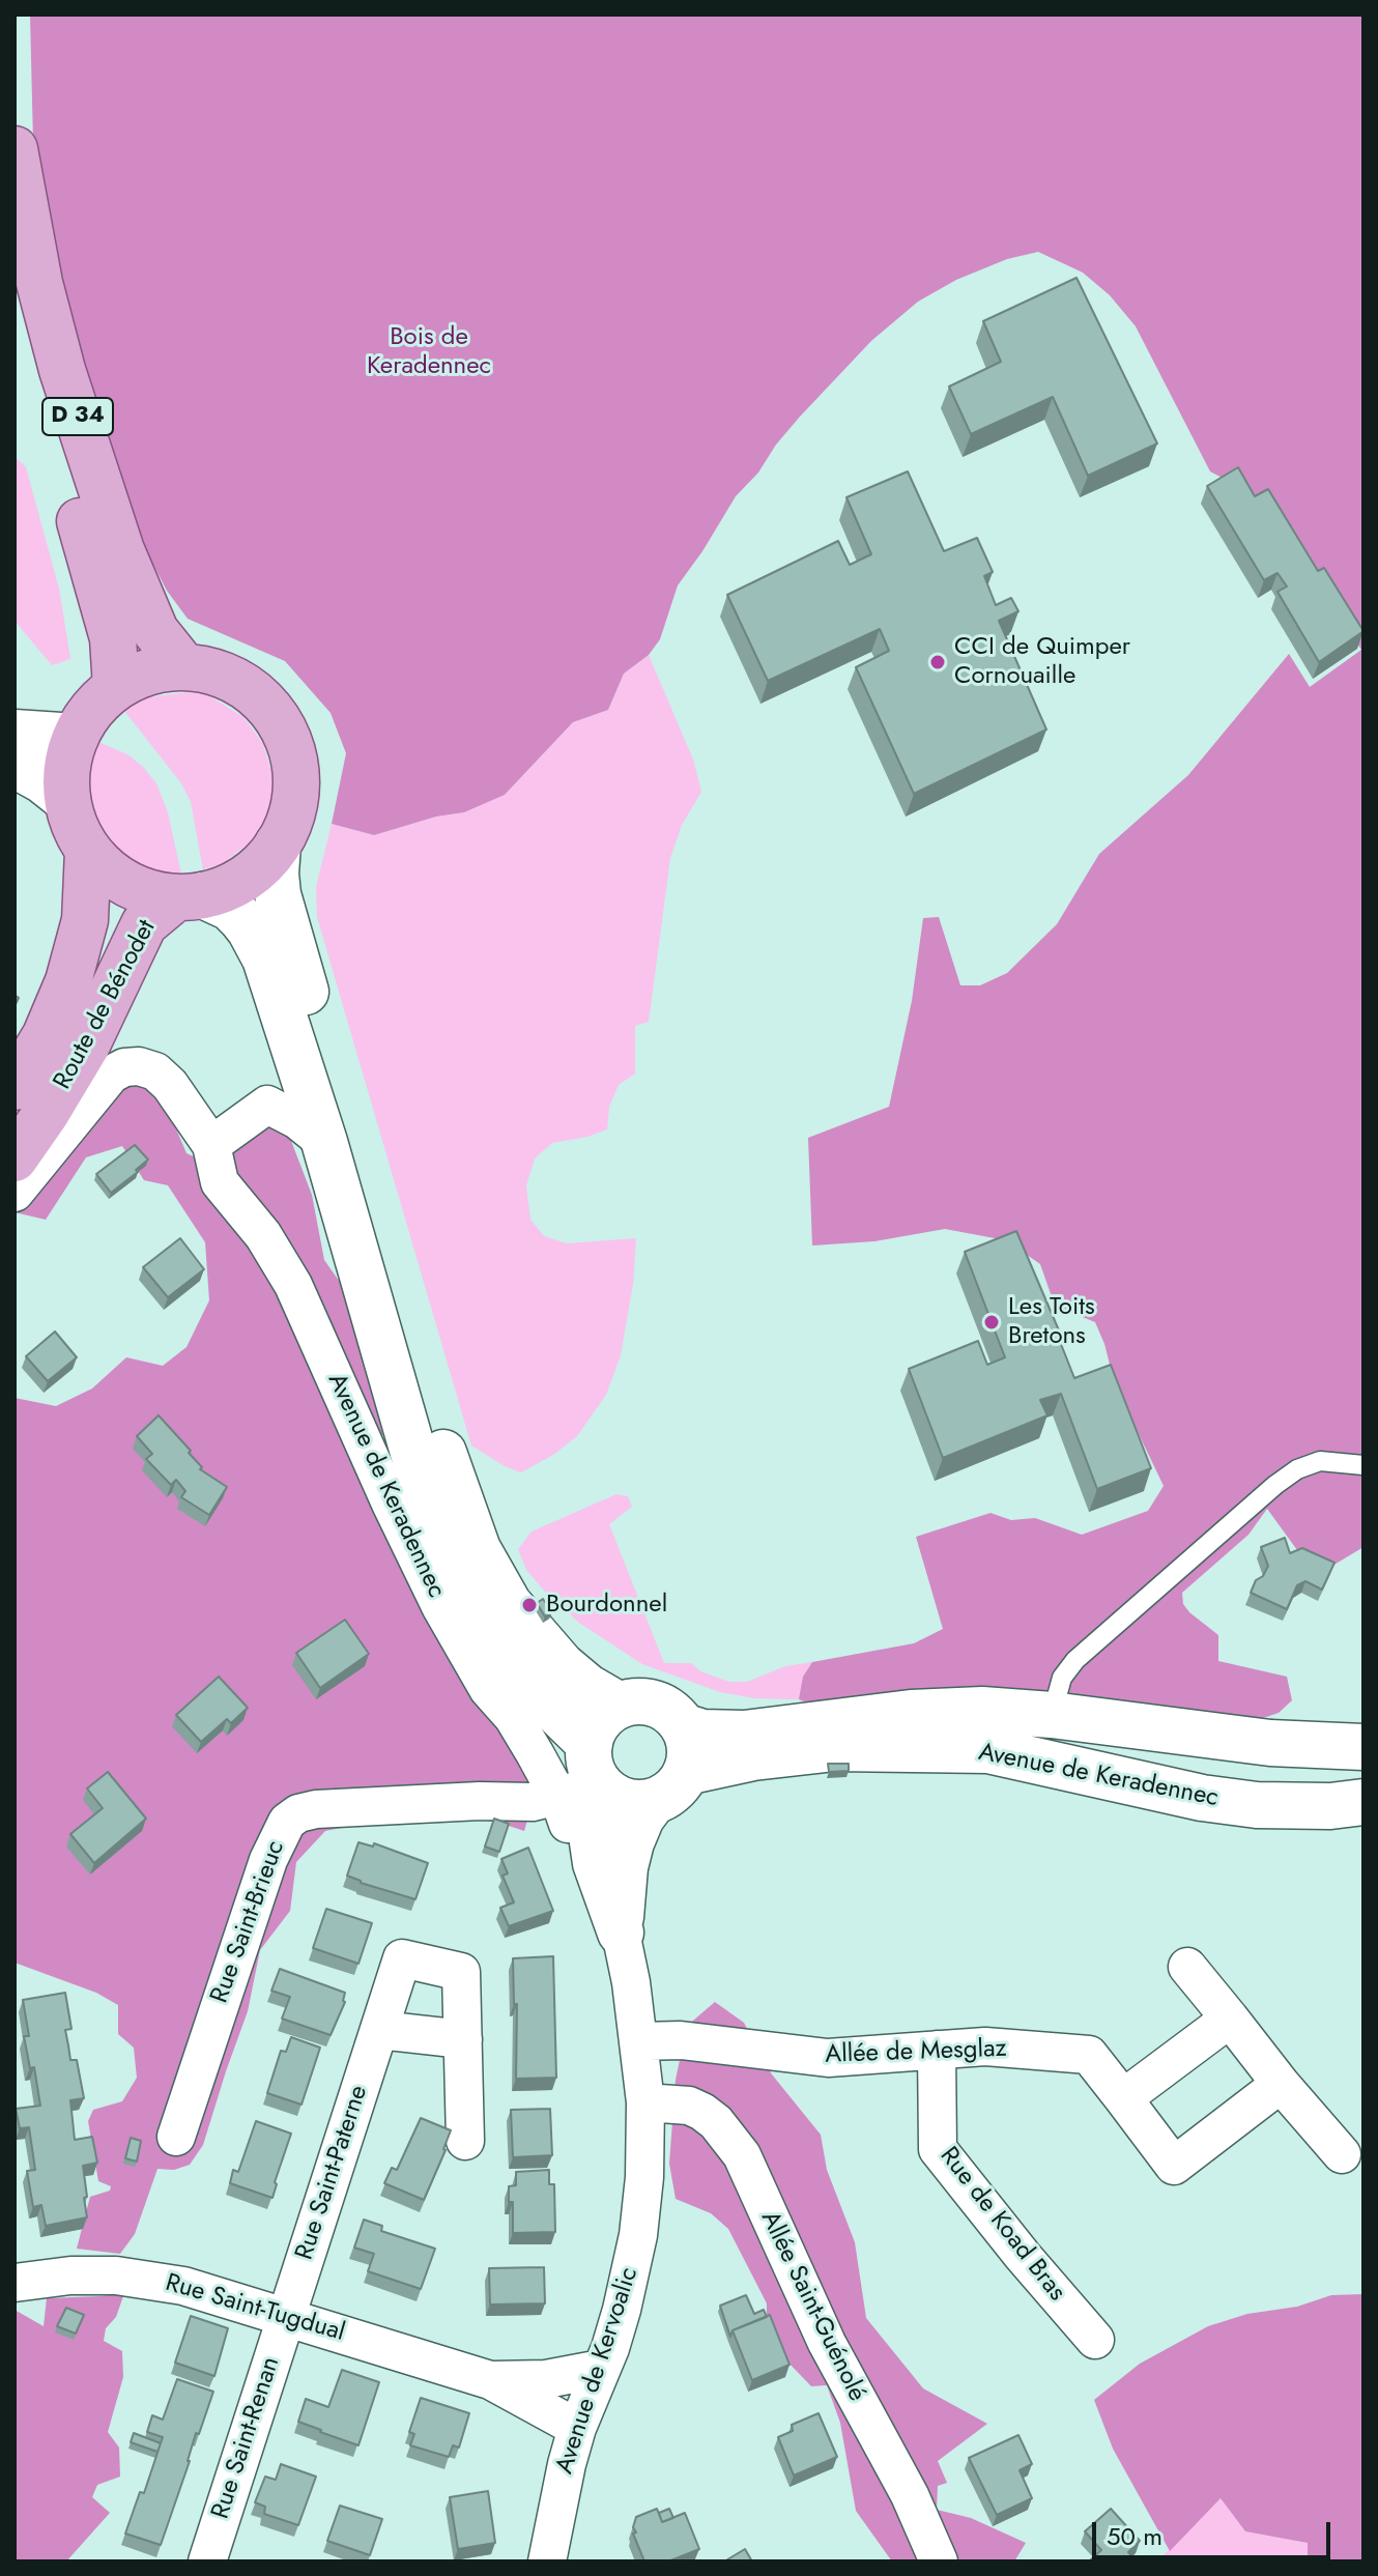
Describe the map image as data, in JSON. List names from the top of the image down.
{
  "streets": {
    "main road": ["D 34", "Route de Bénodet"],
    "street": [
      "Avenue de Keradennec",
      "Rue Saint-Brieuc",
      "Allée de Mesglaz",
      "Rue Saint-Paterne",
      "Rue de Koad Bras",
      "Allée Saint-Guénolé",
      "Rue Saint-Tugdual",
      "Avenue de Kervoalic",
      "Rue Saint-Renan"
    ]
  },
  "crossings": [
    ["D 34", "Route de Bénodet"],
    ["Route de Bénodet", "Avenue de Keradennec"],
    ["Avenue de Keradennec", "Rue Saint-Brieuc"],
    ["Avenue de Keradennec", "Avenue de Kervoalic"],
    ["Rue Saint-Brieuc", "Avenue de Kervoalic"],
    ["Allée de Mesglaz", "Rue de Koad Bras"],
    ["Allée de Mesglaz", "Avenue de Kervoalic"],
    ["Rue Saint-Paterne", "Rue Saint-Tugdual"],
    ["Rue Saint-Paterne", "Rue Saint-Renan"],
    ["Allée Saint-Guénolé", "Avenue de Kervoalic"],
    ["Rue Saint-Tugdual", "Avenue de Kervoalic"],
    ["Rue Saint-Tugdual", "Rue Saint-Renan"]
  ],
  "parks": ["Bois de Keradennec"],
  "places": ["CCI de Quimper Cornouaille", "Les Toits Bretons", "Bourdonnel"],
  "scale_bar": "50 m"
}
